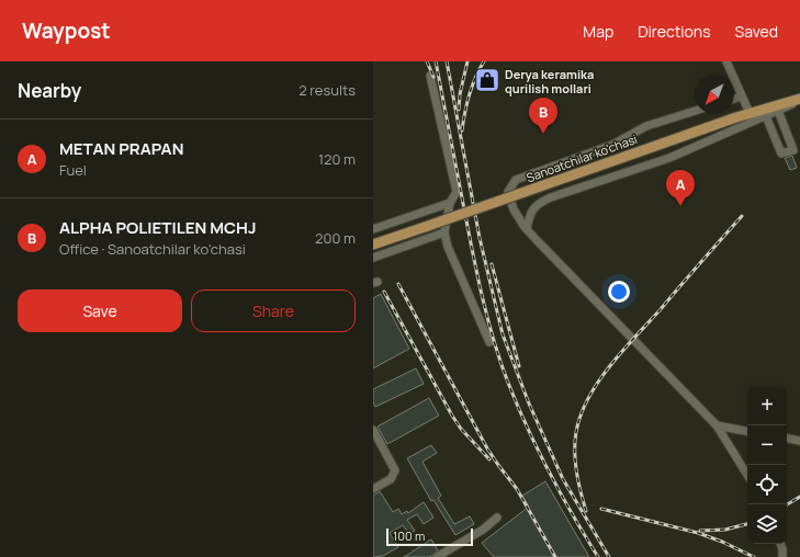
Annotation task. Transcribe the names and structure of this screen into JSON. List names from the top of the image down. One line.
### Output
{"streets":{"main road":["Sanoatchilar ko'chasi"]},"places":{"shop":["Derya keramika qurilish mollari"]},"scale_bar":"100 m","north":"bottom left","page":{"header":"Waypost","nav":["Map","Directions","Saved"],"heading":["Nearby","2 results"],"pins":["B","A"],"list":[{"mark":"A","name":"METAN PRAPAN","note":"Fuel","value":"120 m"},{"mark":"B","name":"ALPHA POLIETILEN MCHJ","note":"Office · Sanoatchilar ko'chasi","value":"200 m"}],"buttons":["Save","Share"],"map_buttons":["+","−"],"scale":"100 m"}}
